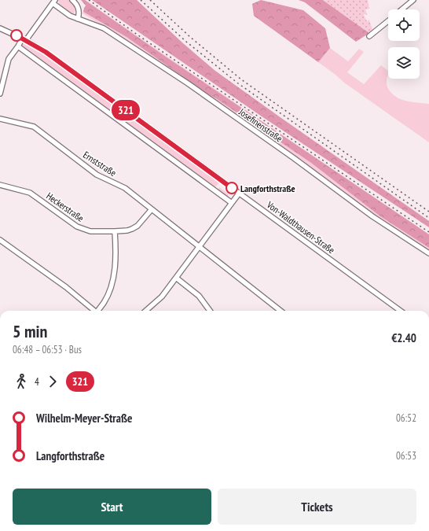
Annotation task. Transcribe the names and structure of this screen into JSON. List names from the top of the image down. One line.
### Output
{"streets":{"street":["Josefinenstraße","Ernststraße","Heckerstraße","Von-Waldthausen-Straße"]},"crossings":[["Josefinenstraße","Von-Waldthausen-Straße"],["Ernststraße","Heckerstraße"]],"places":["Langforthstraße"],"lines":["bus line 321"],"page":{"on_map":"321","heading":["5 min","06:48 – 06:53 · Bus","€2.40"],"legs":["4","321"],"list":[{"name":"Wilhelm-Meyer-Straße","value":"06:52"},{"name":"Langforthstraße","value":"06:53"}],"buttons":["Start","Tickets"]}}
